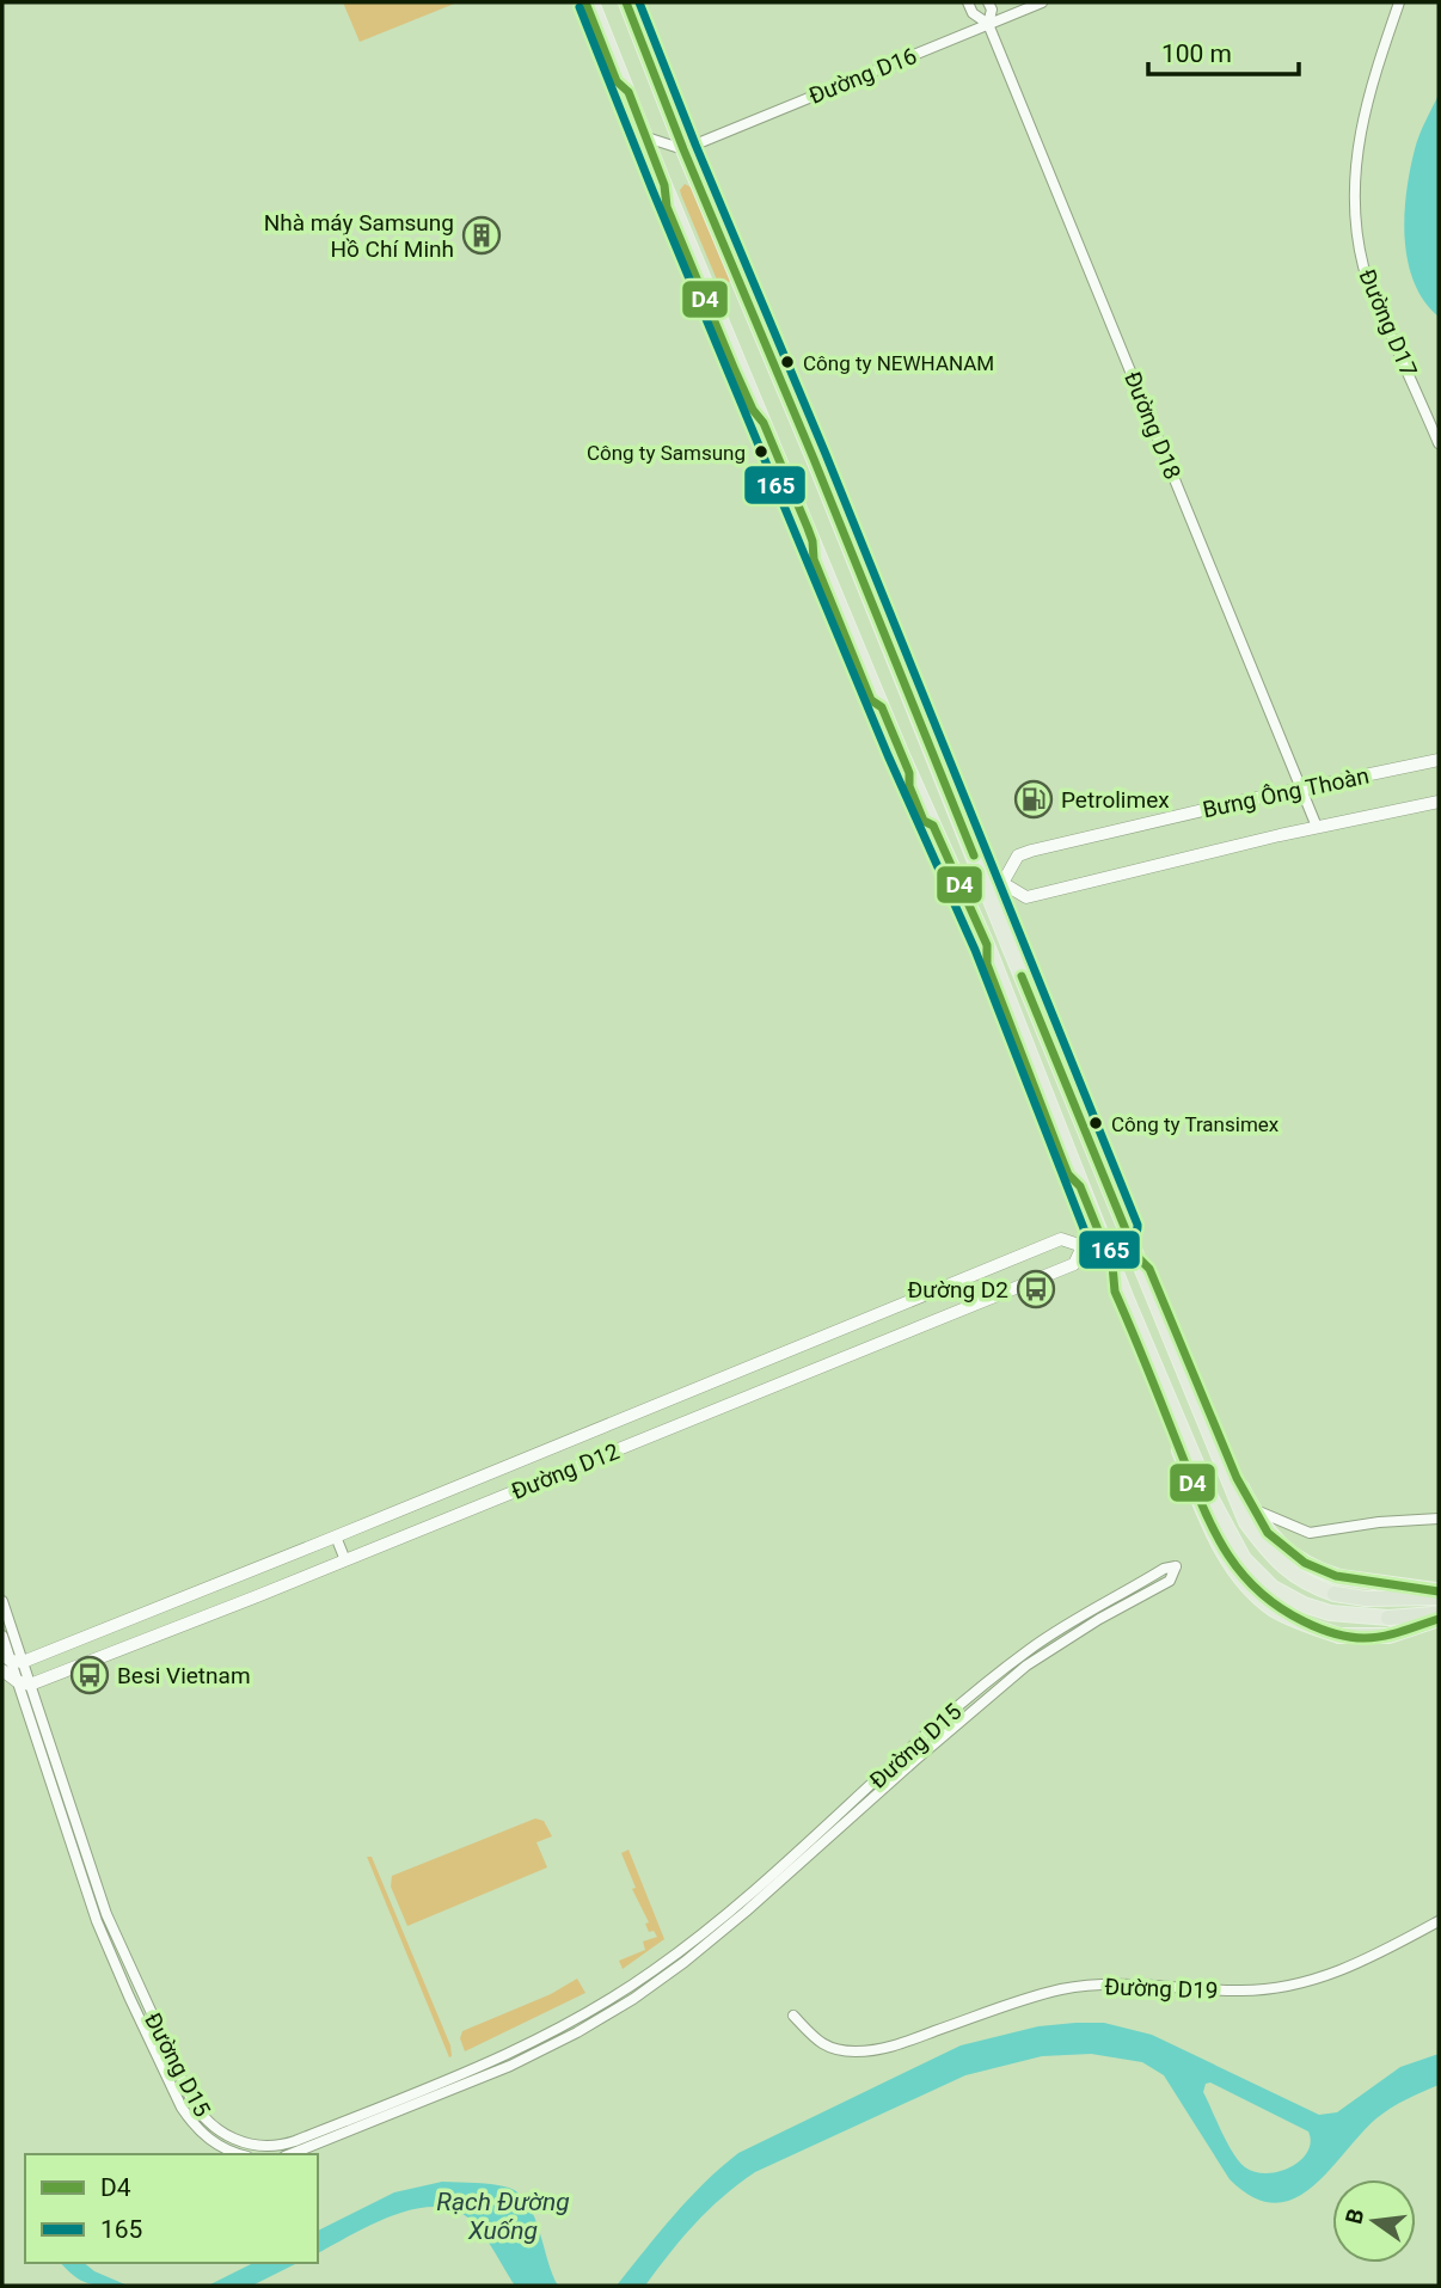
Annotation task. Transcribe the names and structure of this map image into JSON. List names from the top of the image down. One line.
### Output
{"streets":{"street":["Đường D16","Đường D17","Đường D18","Bưng Ông Thoàn","Đường D12","Đường D15","Đường D19"]},"crossings":[["Đường D16","Đường D18"],["Đường D18","Bưng Ông Thoàn"],["Đường D12","Đường D15"]],"water":["Rạch Đường Xuống"],"places":{"building":["Nhà máy Samsung Hồ Chí Minh"],"other":["Công ty NEWHANAM","Công ty Samsung","Công ty Transimex"],"fuel station":["Petrolimex"],"bus stop":["Đường D2","Besi Vietnam"]},"lines":["transit line D4","transit line 165"],"legend":["D4","165"],"scale_bar":"100 m","north":"left"}
